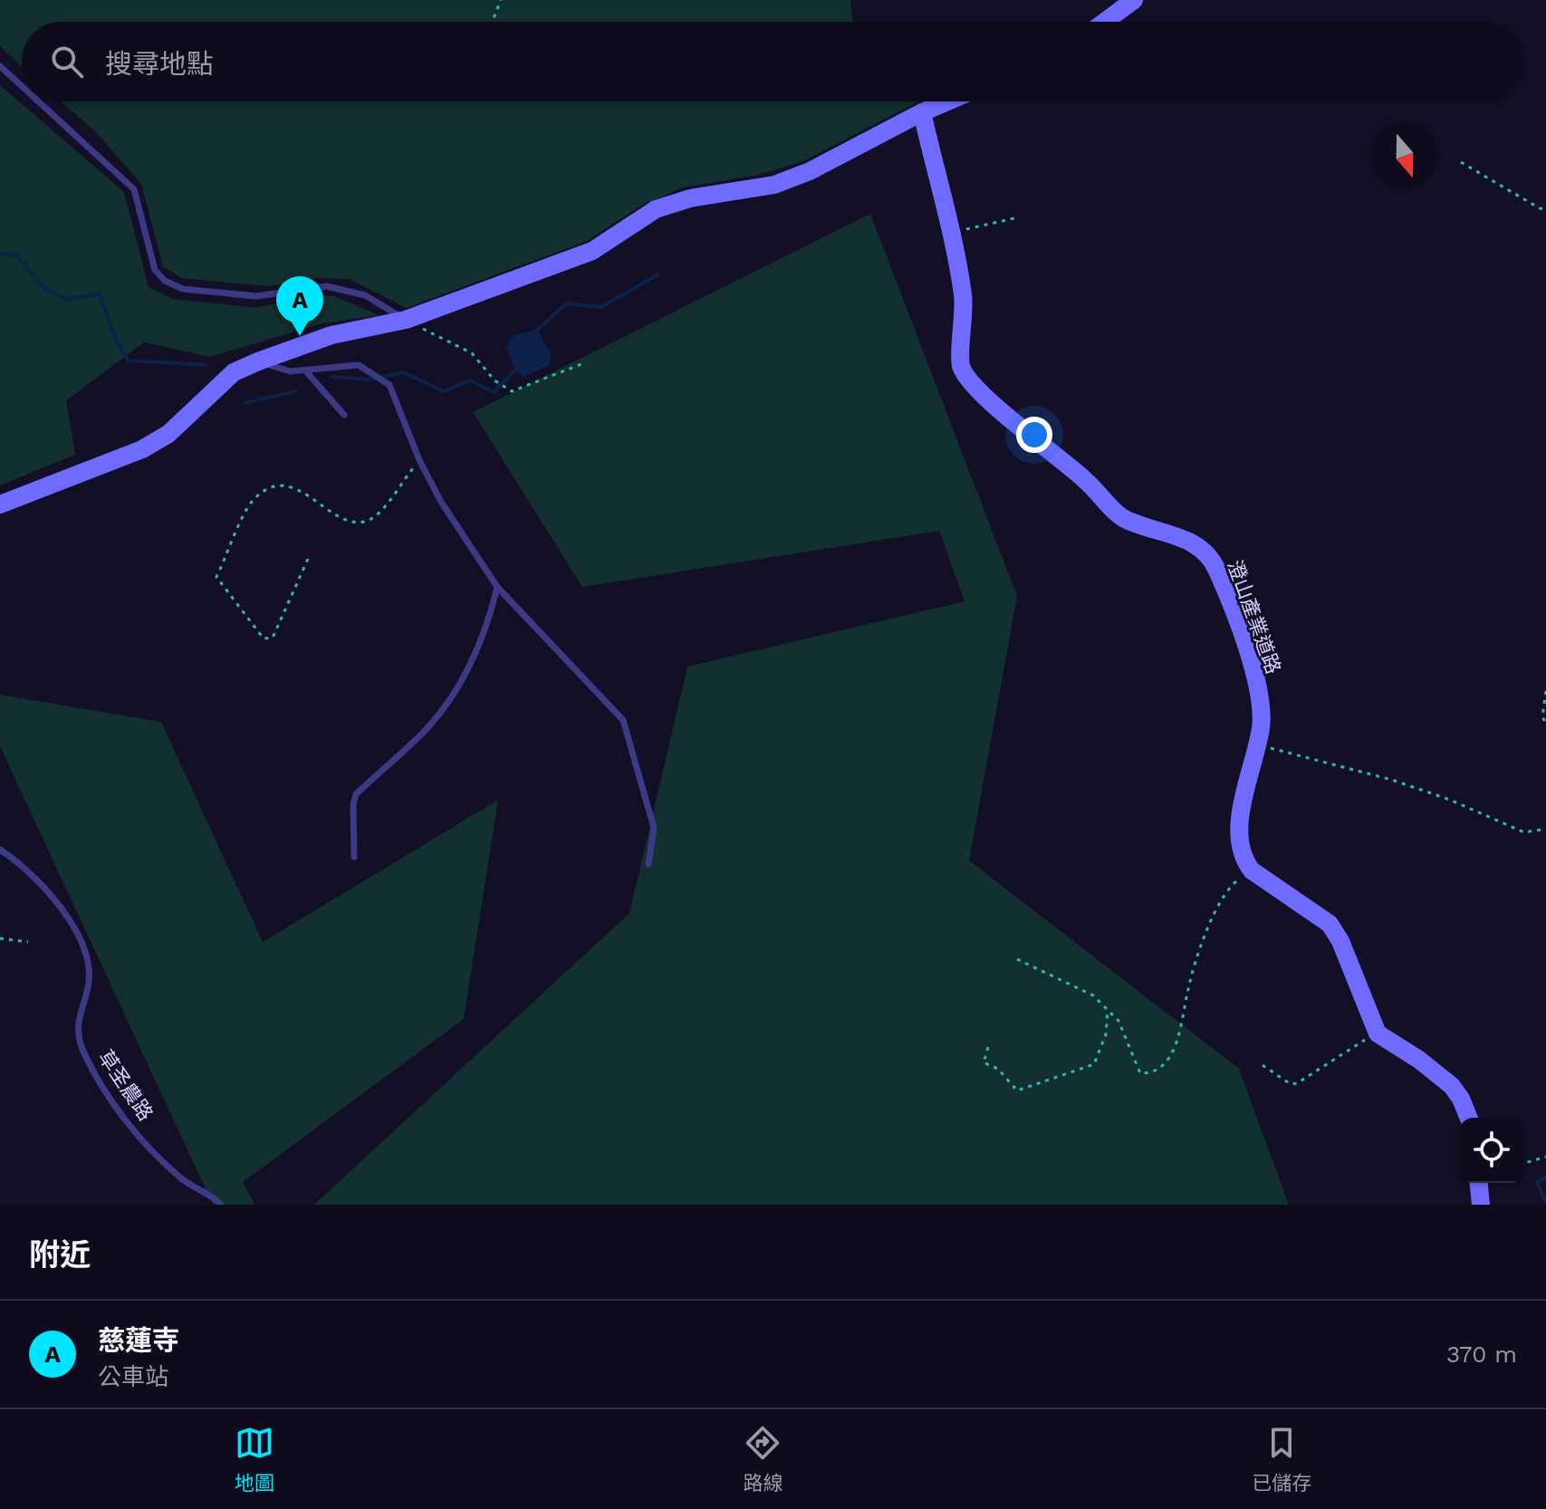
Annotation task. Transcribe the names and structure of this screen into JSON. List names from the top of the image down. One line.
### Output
{"streets":{"street":["澄山產業道路"],"lane":["草圣農路"]},"north":"bottom","page":{"search":"搜尋地點","pins":"A","heading":"附近","list":[{"mark":"A","name":"慈蓮寺","note":"公車站","value":"370 m"}],"nav":["地圖","路線","已儲存"]}}
